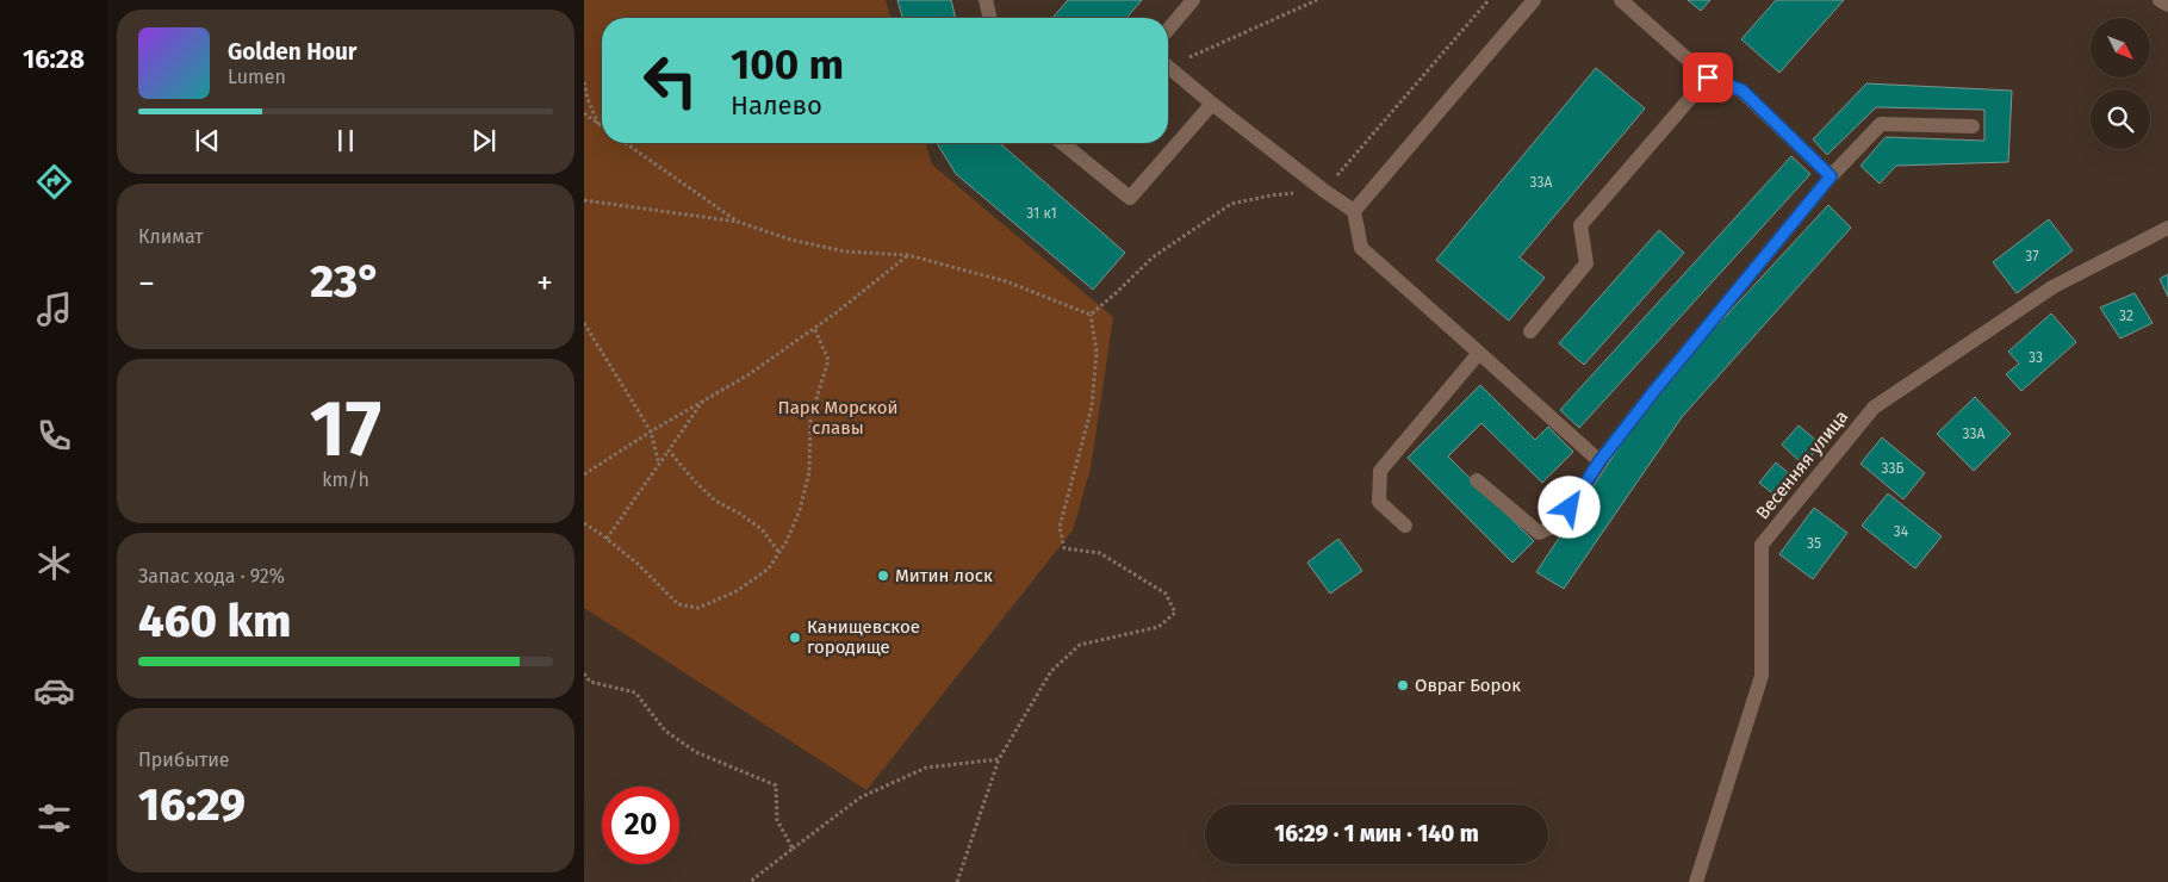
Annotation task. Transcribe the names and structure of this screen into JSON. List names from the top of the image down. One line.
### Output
{"streets":{"street":["Весенняя улица"]},"parks":["Парк Морской славы"],"places":["Митин лоск","Канищевское городище","Овраг Борок"],"house_numbers":["33А","31 к1","37","32","33","33А","33Б","34","35"],"north":"bottom right","page":{"tabs":"16:28","turn":["100 m","Налево"],"song":["Golden Hour","Lumen"],"tile":["Климат",["17","km/h"],["Запас хода · 92%","460 km"],["Прибытие","16:29"]],"heat":["−","23°","+"],"limit":"20","trip":"16:29 · 1 мин · 140 m"}}
